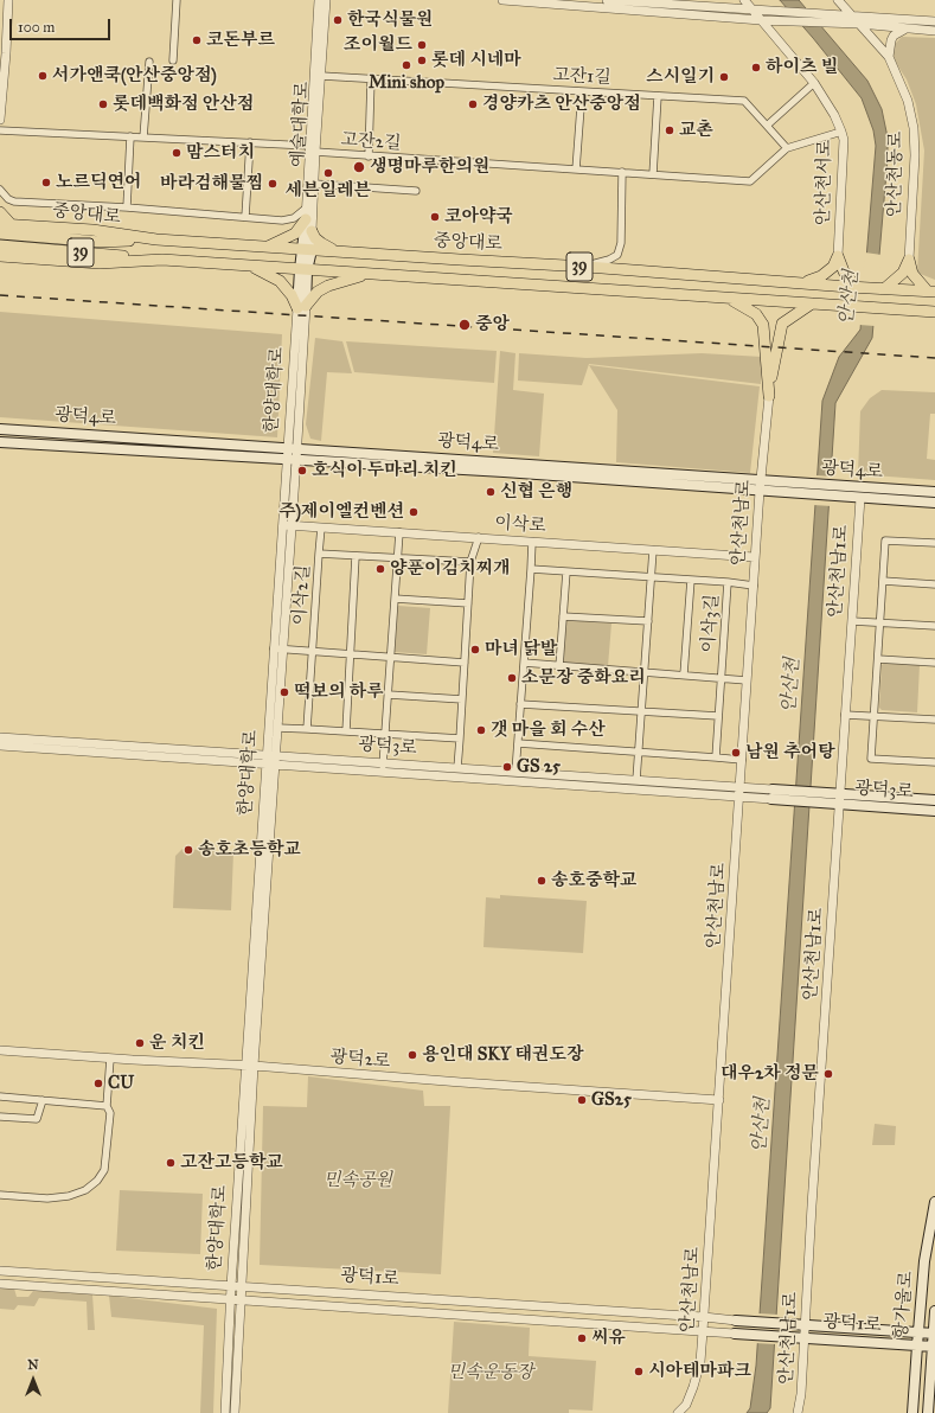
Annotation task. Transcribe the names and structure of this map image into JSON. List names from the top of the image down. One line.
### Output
{"streets":{"main road":["예술대학로","중앙대로","39","한양대학로","광덕4로","광덕3로","광덕1로","항가울로"],"street":["고잔1길","고잔2길","안산천동로","안산천서로","안산천남로","이삭로","안산천남1로","이삭2길","이삭3길","광덕2로"]},"crossings":[["고잔1길","예술대학로"],["고잔1길","고잔2길"],["예술대학로","고잔2길"],["예술대학로","중앙대로"],["예술대학로","한양대학로"],["고잔2길","안산천서로"],["중앙대로","39"],["중앙대로","한양대학로"],["한양대학로","광덕4로"],["한양대학로","이삭로"],["한양대학로","광덕3로"],["한양대학로","광덕2로"],["한양대학로","광덕1로"],["광덕4로","안산천남로"],["광덕4로","안산천남1로"],["안산천남로","이삭로"],["안산천남로","광덕3로"],["안산천남로","광덕2로"],["안산천남로","광덕1로"],["안산천남1로","광덕3로"],["안산천남1로","광덕1로"],["광덕1로","항가울로"]],"water":["안산천"],"parks":["민속공원","민속운동장"],"places":["한국식물원","코돈부르","조이월드","롯데 시네마","Mini shop","하이츠 빌","서가앤쿡(안산중앙점)","스시일기","롯데백화점 안산점","경양카츠 안산중앙점","교촌","맘스터치","생명마루한의원","세븐일레븐","노르딕연어","바라검해물찜","코아약국","중앙","호식이 두마리 치킨","신협 은행","주)제이엘컨벤션","양푼이김치찌개","마녀 닭발","소문장 중화요리","떡보의 하루","갯 마을 회 수산","남원 추어탕","GS 25","송호초등학교","송호중학교","운 치킨","용인대 SKY 태권도장","대우2차 정문","CU","GS25","고잔고등학교","씨유","시아테마파크"],"scale_bar":"100 m","north":"top"}
